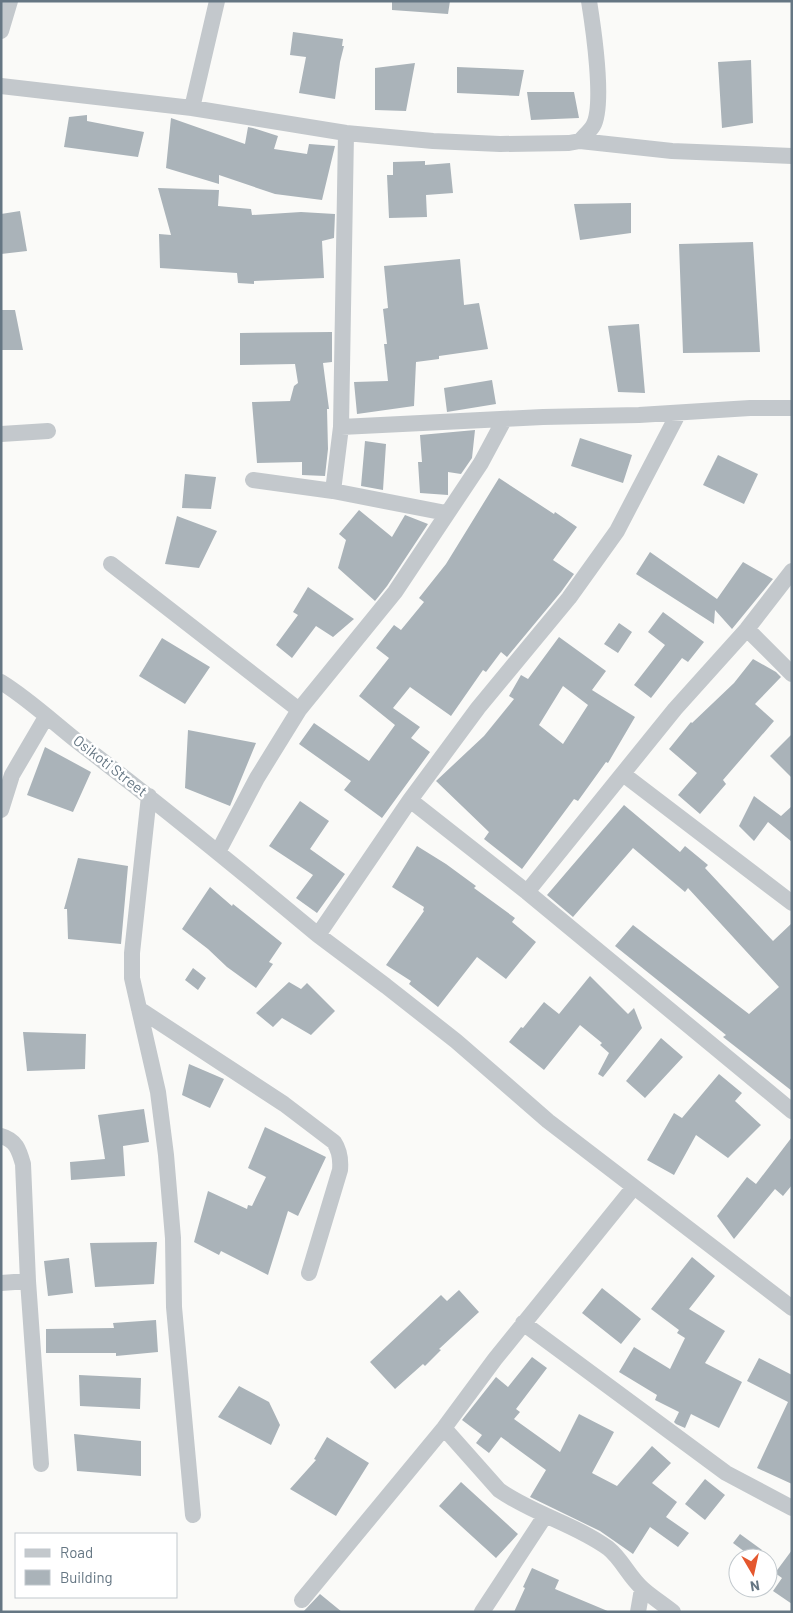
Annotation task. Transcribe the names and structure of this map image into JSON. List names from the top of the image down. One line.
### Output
{"streets":{"street":["Osikoti Street"]},"legend":["Road","Building"],"north":"bottom"}
